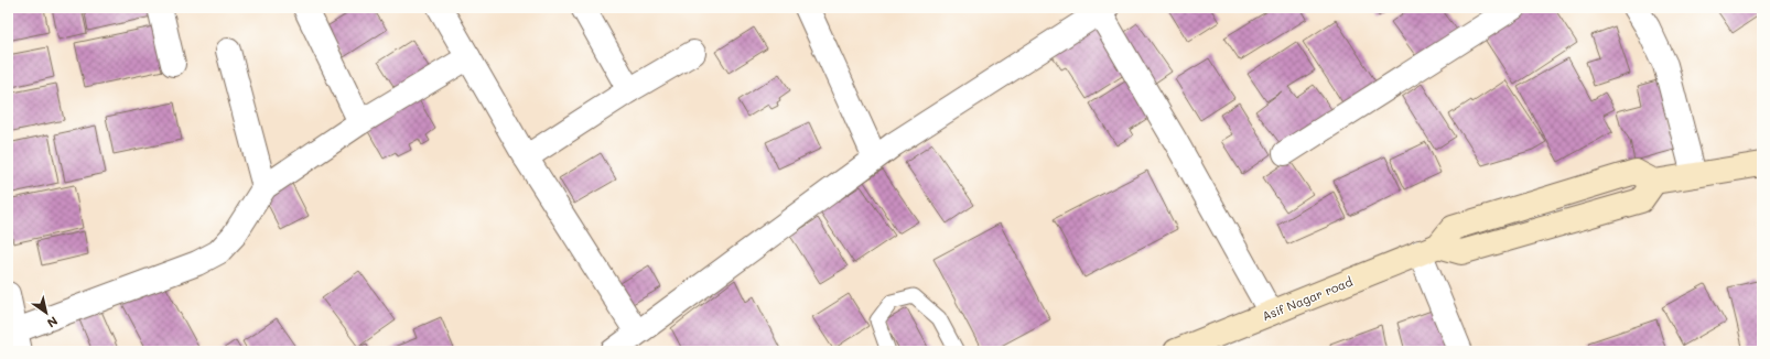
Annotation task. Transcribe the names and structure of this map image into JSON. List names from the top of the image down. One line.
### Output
{"streets":{"main road":["Asif Nagar road"]},"north":"bottom right"}
